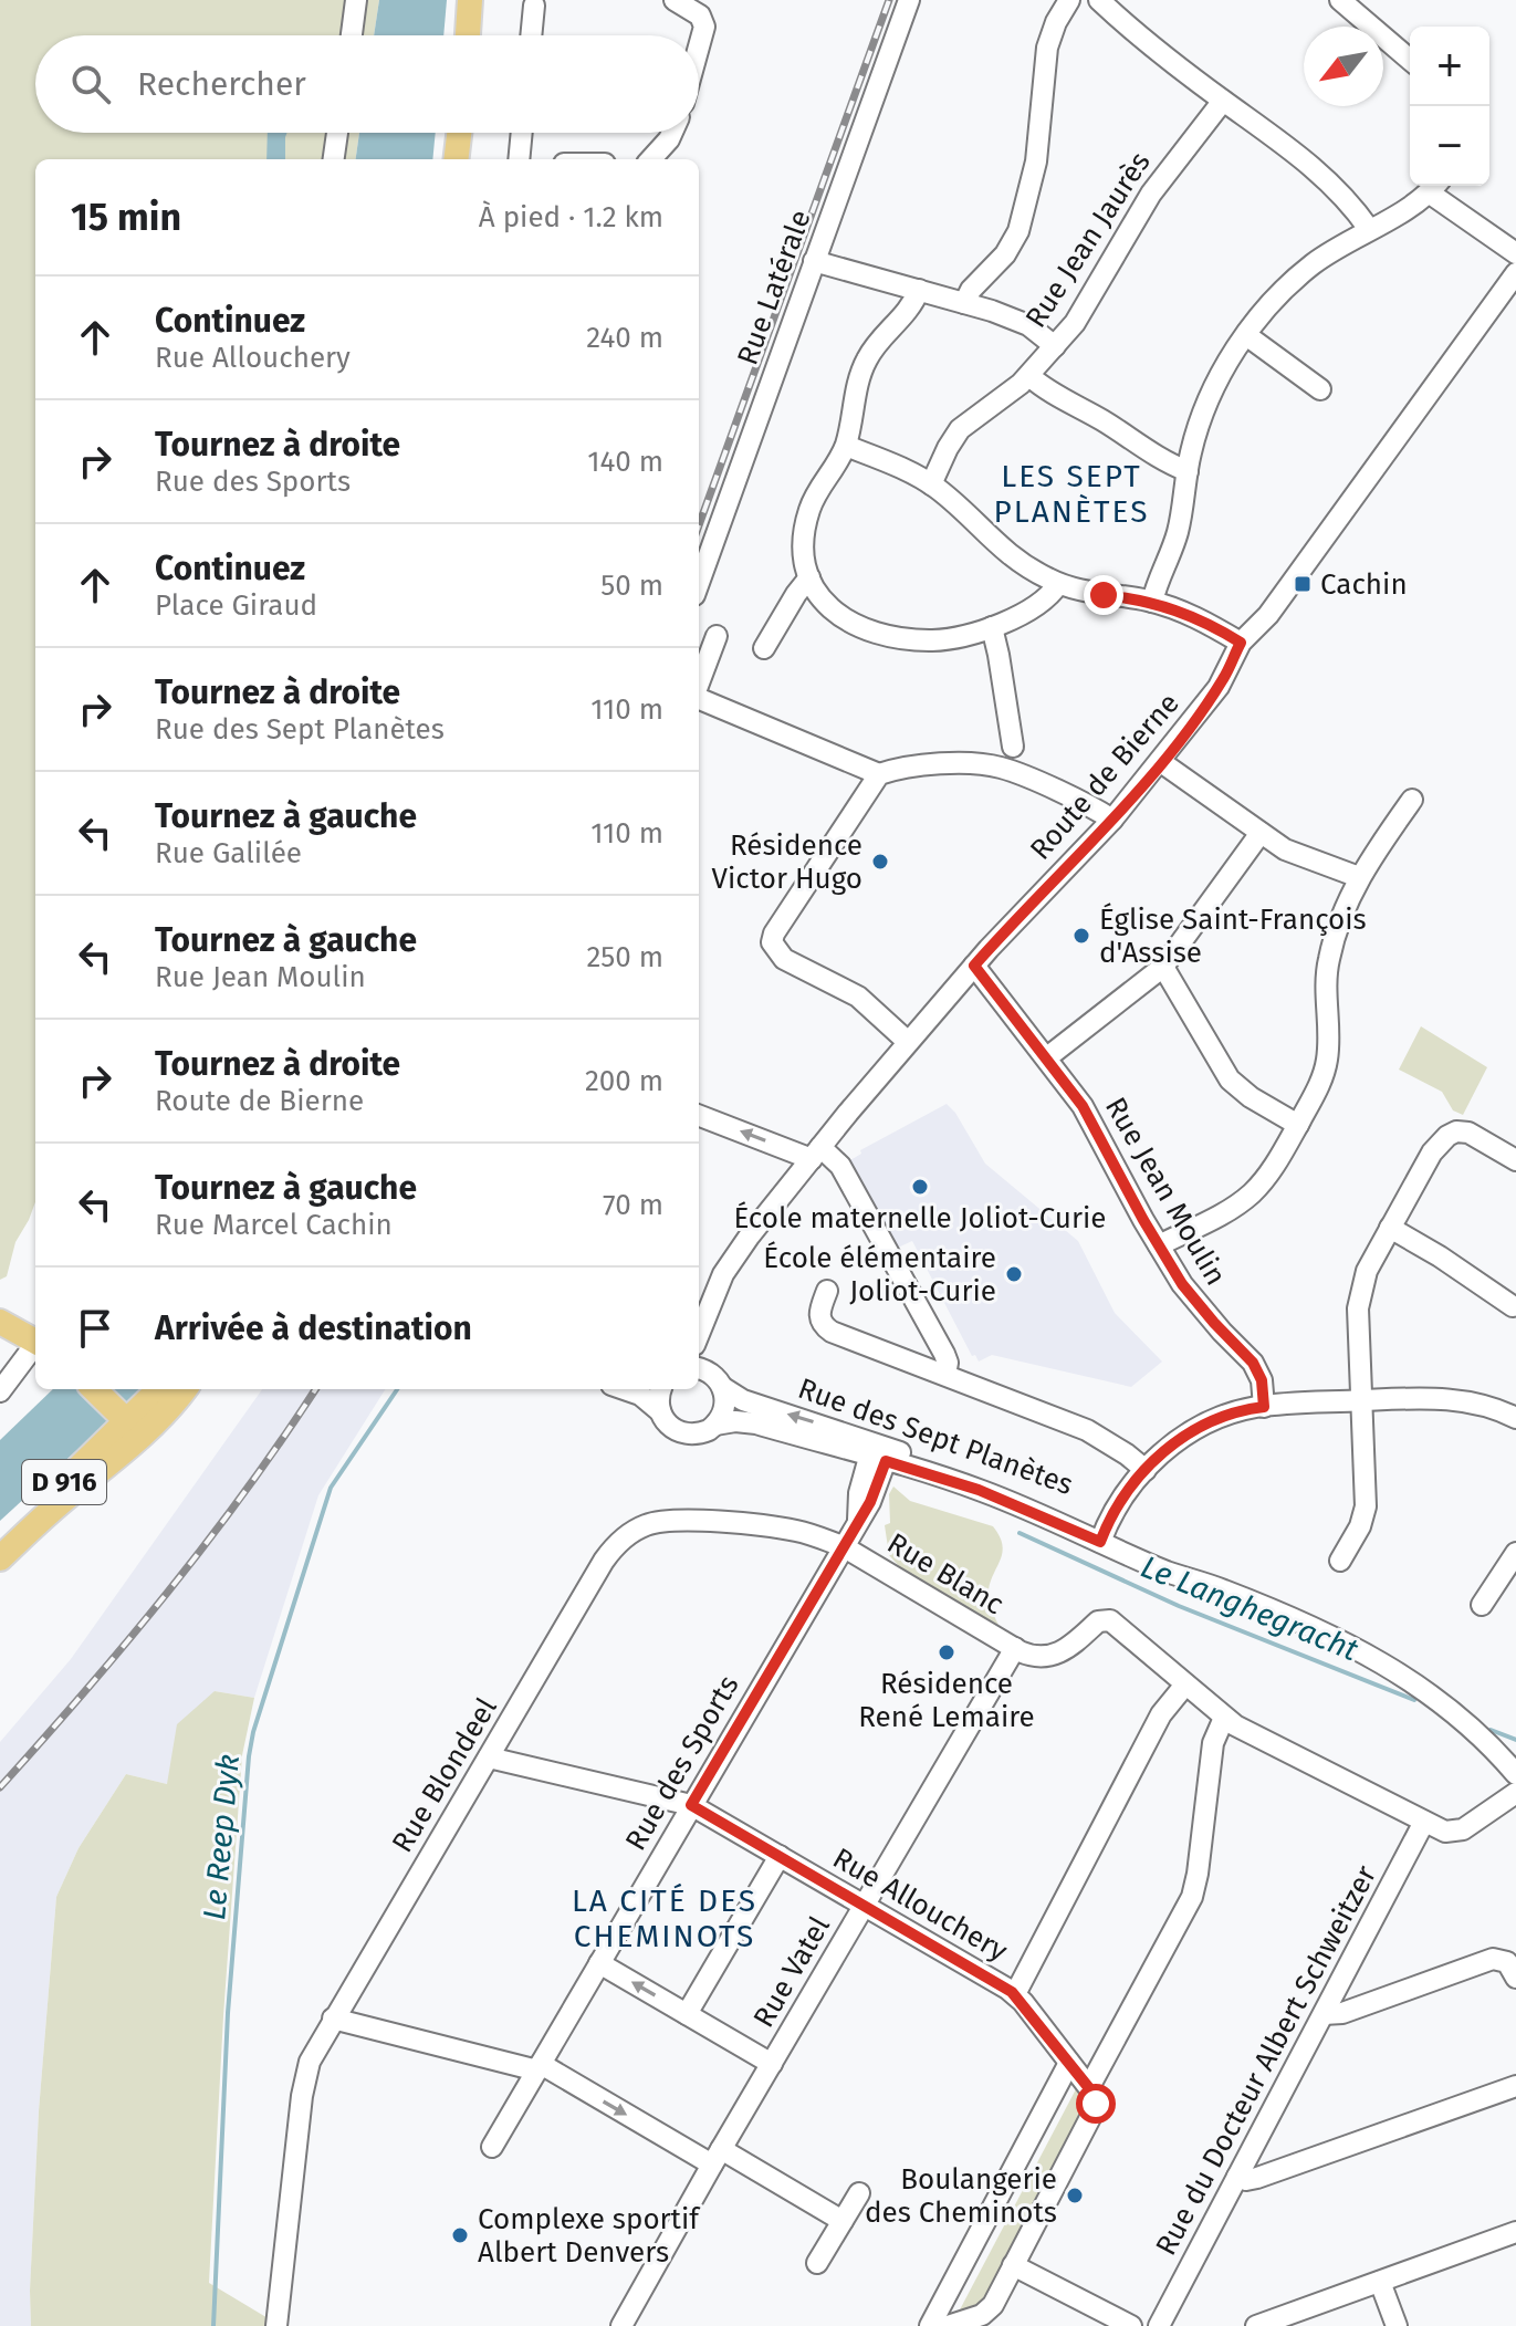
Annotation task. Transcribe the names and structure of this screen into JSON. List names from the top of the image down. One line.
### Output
{"streets":{"main road":["D 916"],"street":["Rue Jean Jaurès","Rue Latérale","Route de Bierne","Rue Jean Moulin","Rue des Sept Planètes","Rue Blanc","Rue des Sports","Rue Blondeel","Rue Allouchery","Rue Vatel","Rue du Docteur Albert Schweitzer"]},"crossings":[["Route de Bierne","Rue Jean Moulin"],["Route de Bierne","Rue des Sept Planètes"],["Rue des Sept Planètes","Rue des Sports"],["Rue Blanc","Rue des Sports"],["Rue Blanc","Rue Blondeel"],["Rue Blanc","Rue Vatel"],["Rue des Sports","Rue Allouchery"],["Rue Blondeel","Rue Allouchery"],["Rue Allouchery","Rue Vatel"]],"districts":["LES SEPT PLANÈTES","LA CITÉ DES CHEMINOTS"],"water":["Le Langhegracht","Le Reep Dyk"],"places":{"transit":["Cachin"],"other":["Résidence Victor Hugo","Église Saint-François d'Assise","École maternelle Joliot-Curie","École élémentaire Joliot-Curie","Résidence René Lemaire","Boulangerie des Cheminots","Complexe sportif Albert Denvers"]},"north":"bottom left","page":{"map_buttons":["+","−"],"search":"Rechercher","heading":["15 min","À pied · 1.2 km"],"list":[["Continuez","Rue Allouchery","240 m"],["Tournez à droite","Rue des Sports","140 m"],["Continuez","Place Giraud","50 m"],["Tournez à droite","Rue des Sept Planètes","110 m"],["Tournez à gauche","Rue Galilée","110 m"],["Tournez à gauche","Rue Jean Moulin","250 m"],["Tournez à droite","Route de Bierne","200 m"],["Tournez à gauche","Rue Marcel Cachin","70 m"],"Arrivée à destination"]}}
